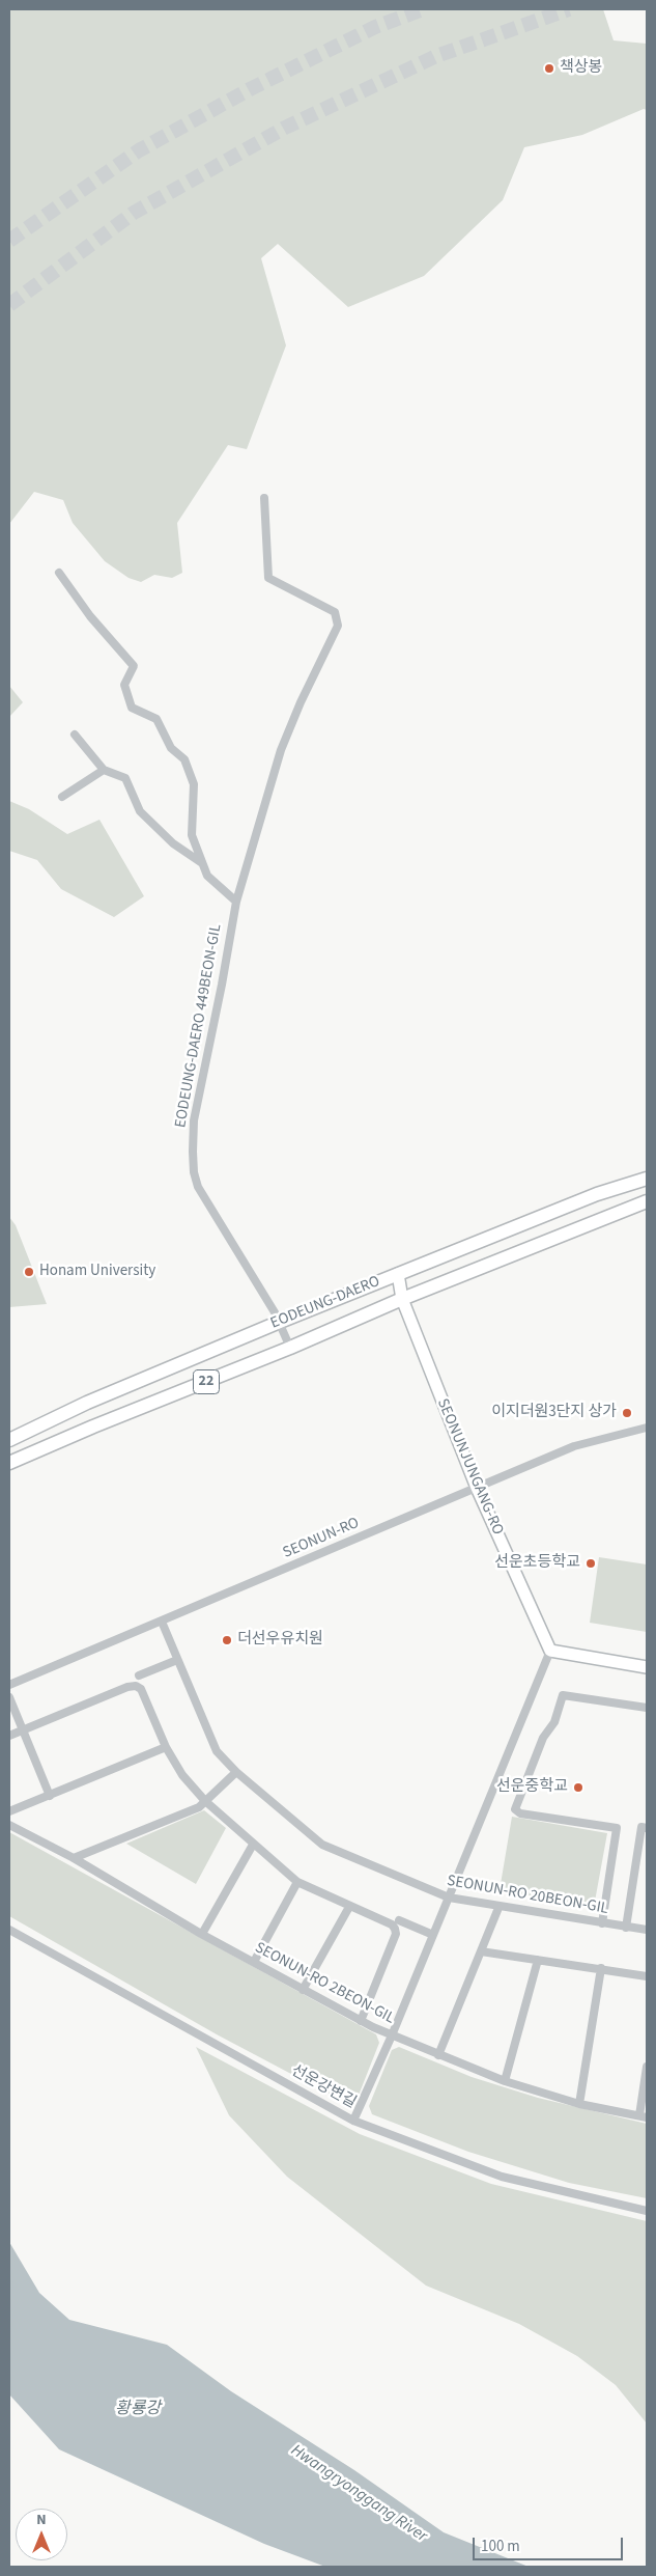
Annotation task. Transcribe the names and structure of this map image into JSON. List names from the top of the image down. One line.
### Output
{"streets":{"main road":["EODEUNG-DAERO","22"],"street":["EODEUNG-DAERO 449BEON-GIL","SEONUNJUNGANG-RO","SEONUN-RO","SEONUN-RO 20BEON-GIL","SEONUN-RO 2BEON-GIL","선운강변길"]},"crossings":[["EODEUNG-DAERO 449BEON-GIL","EODEUNG-DAERO"],["EODEUNG-DAERO","SEONUNJUNGANG-RO"],["SEONUNJUNGANG-RO","SEONUN-RO"],["SEONUN-RO","SEONUN-RO 20BEON-GIL"]],"water":["황룡강","Hwangryonggang River"],"places":["책상봉","Honam University","이지더원3단지 상가","선운초등학교","더선우유치원","선운중학교"],"scale_bar":"100 m","north":"top"}
